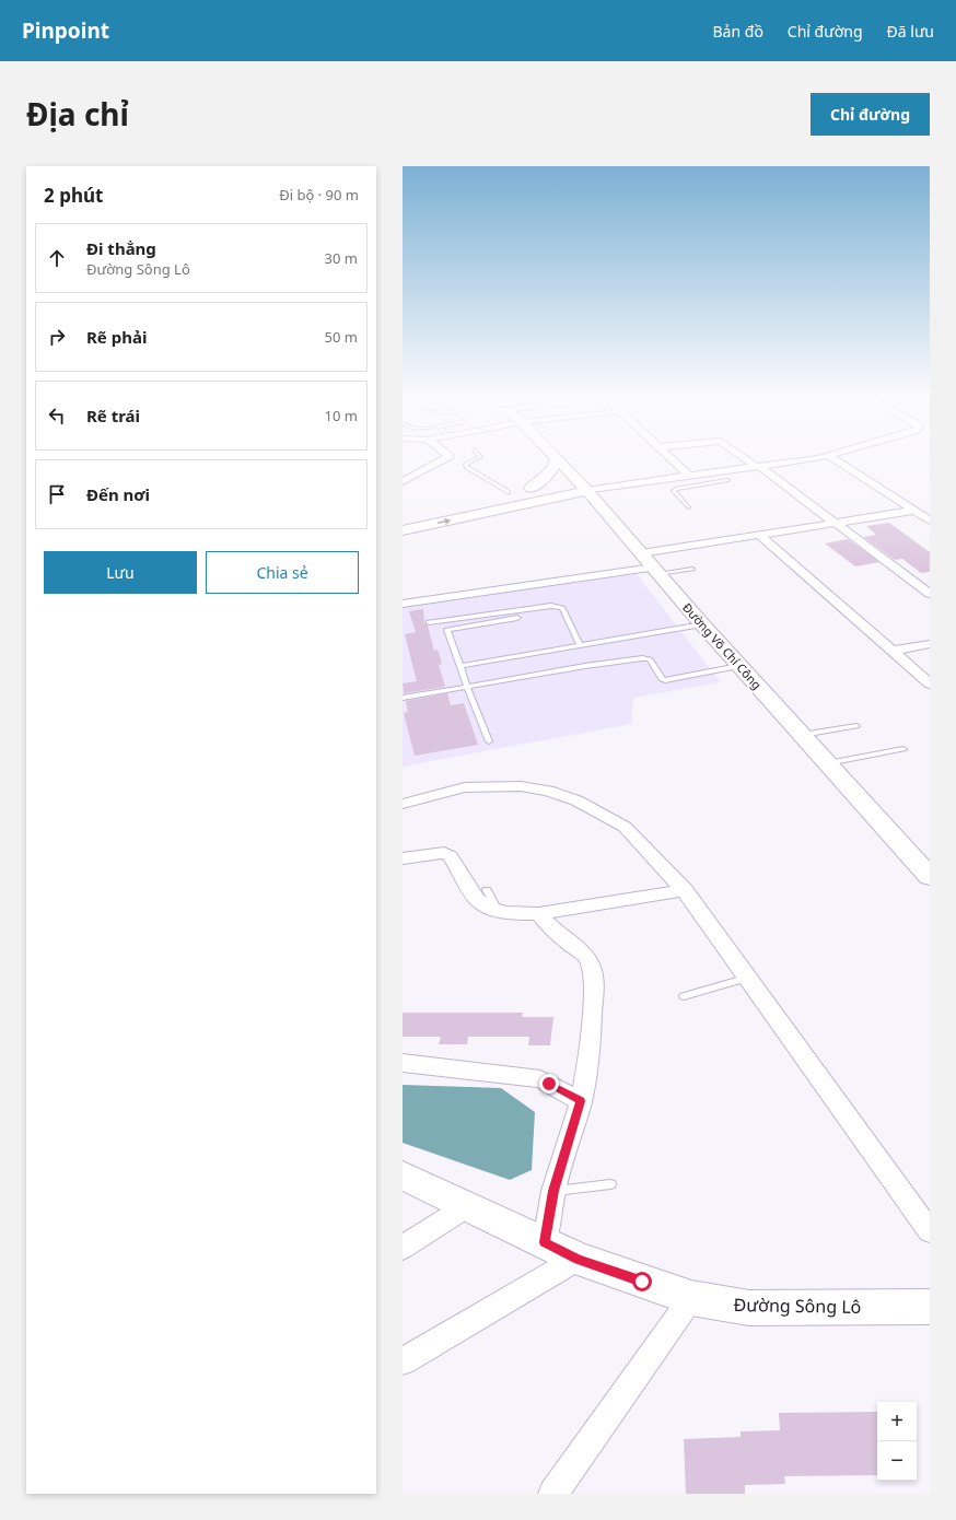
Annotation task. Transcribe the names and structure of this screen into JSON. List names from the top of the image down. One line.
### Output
{"streets":{"main road":["Đường Võ Chí Công","Đường Sông Lô"]},"page":{"header":"Pinpoint","nav":["Bản đồ","Chỉ đường","Đã lưu"],"title":"Địa chỉ","buttons":["Chỉ đường",["Lưu","Chia sẻ"]],"heading":["2 phút","Đi bộ · 90 m"],"list":[["Đi thẳng","Đường Sông Lô","30 m"],["Rẽ phải","50 m"],["Rẽ trái","10 m"],"Đến nơi"],"map_buttons":["+","−"]}}
